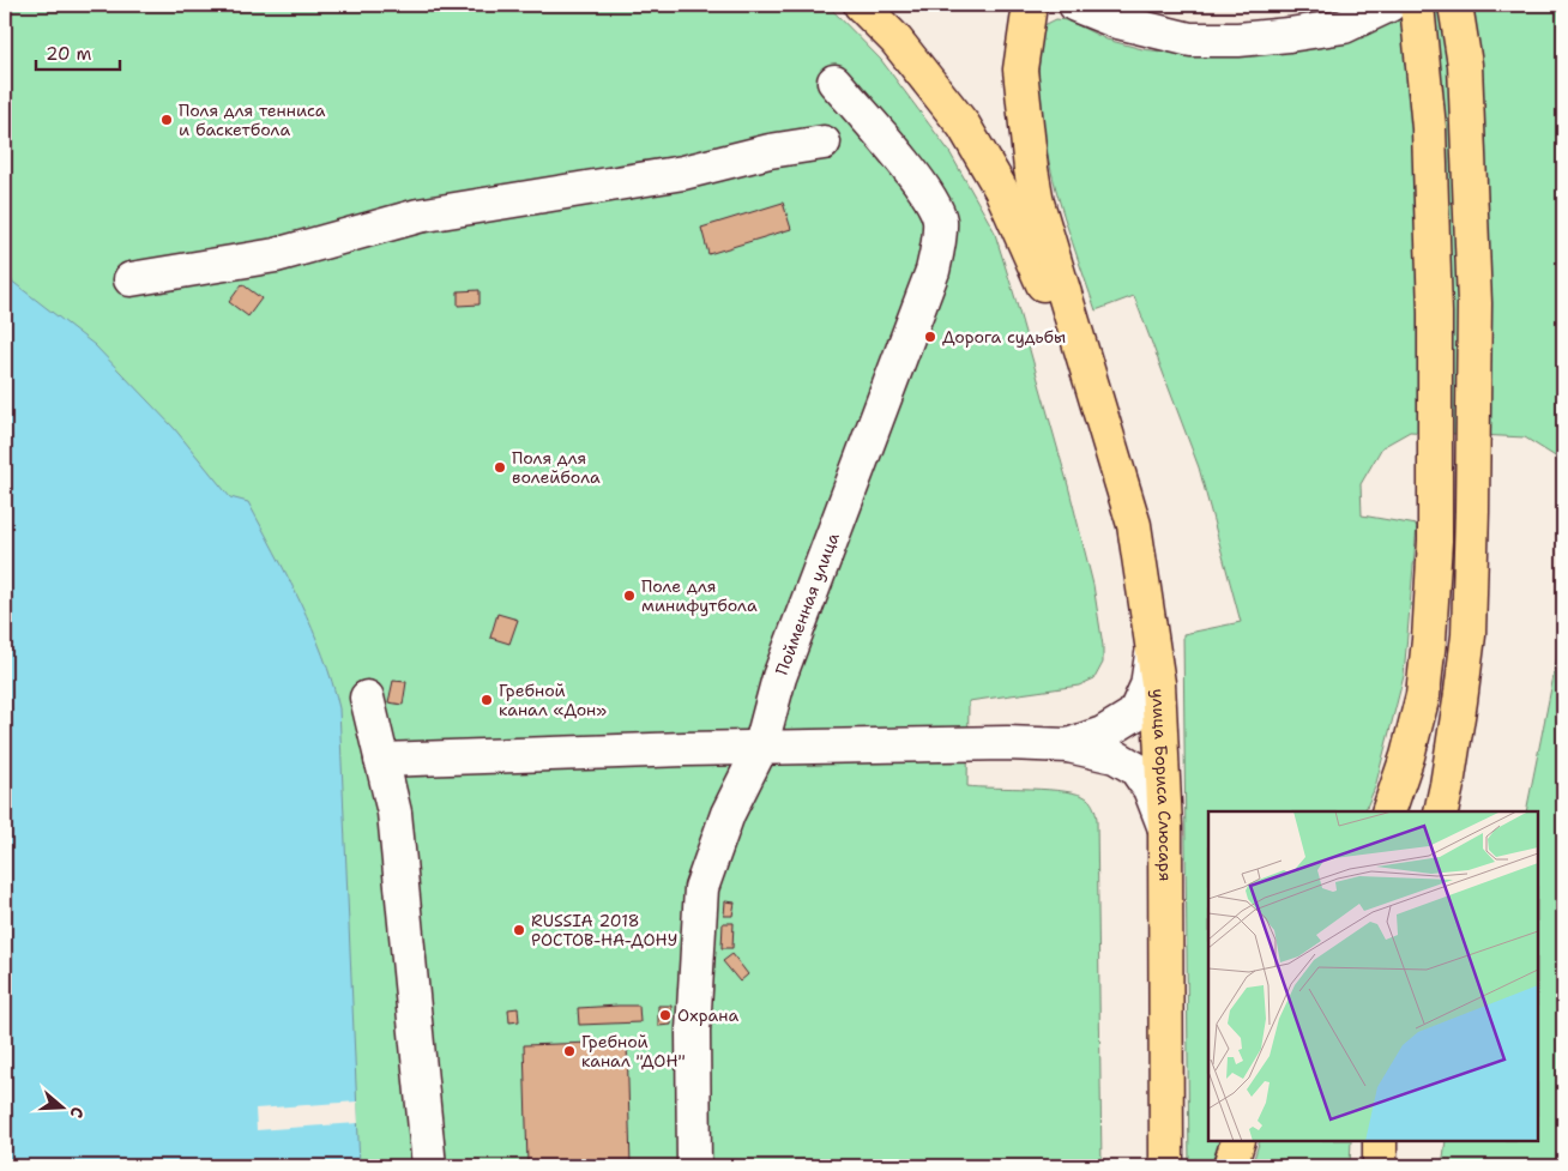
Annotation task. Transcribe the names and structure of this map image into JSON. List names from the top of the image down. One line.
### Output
{"streets":{"main road":["улица Бориса Слюсаря"],"street":["Пойменная улица"]},"places":["Поля для тенниса и баскетбола","Дорога судьбы","Поля для волейбола","Поле для минифутбола","Гребной канал «Дон»","RUSSIA 2018 РОСТОВ-НА-ДОНУ","Охрана","Гребной канал \"ДОН\""],"scale_bar":"20 m","north":"right"}
